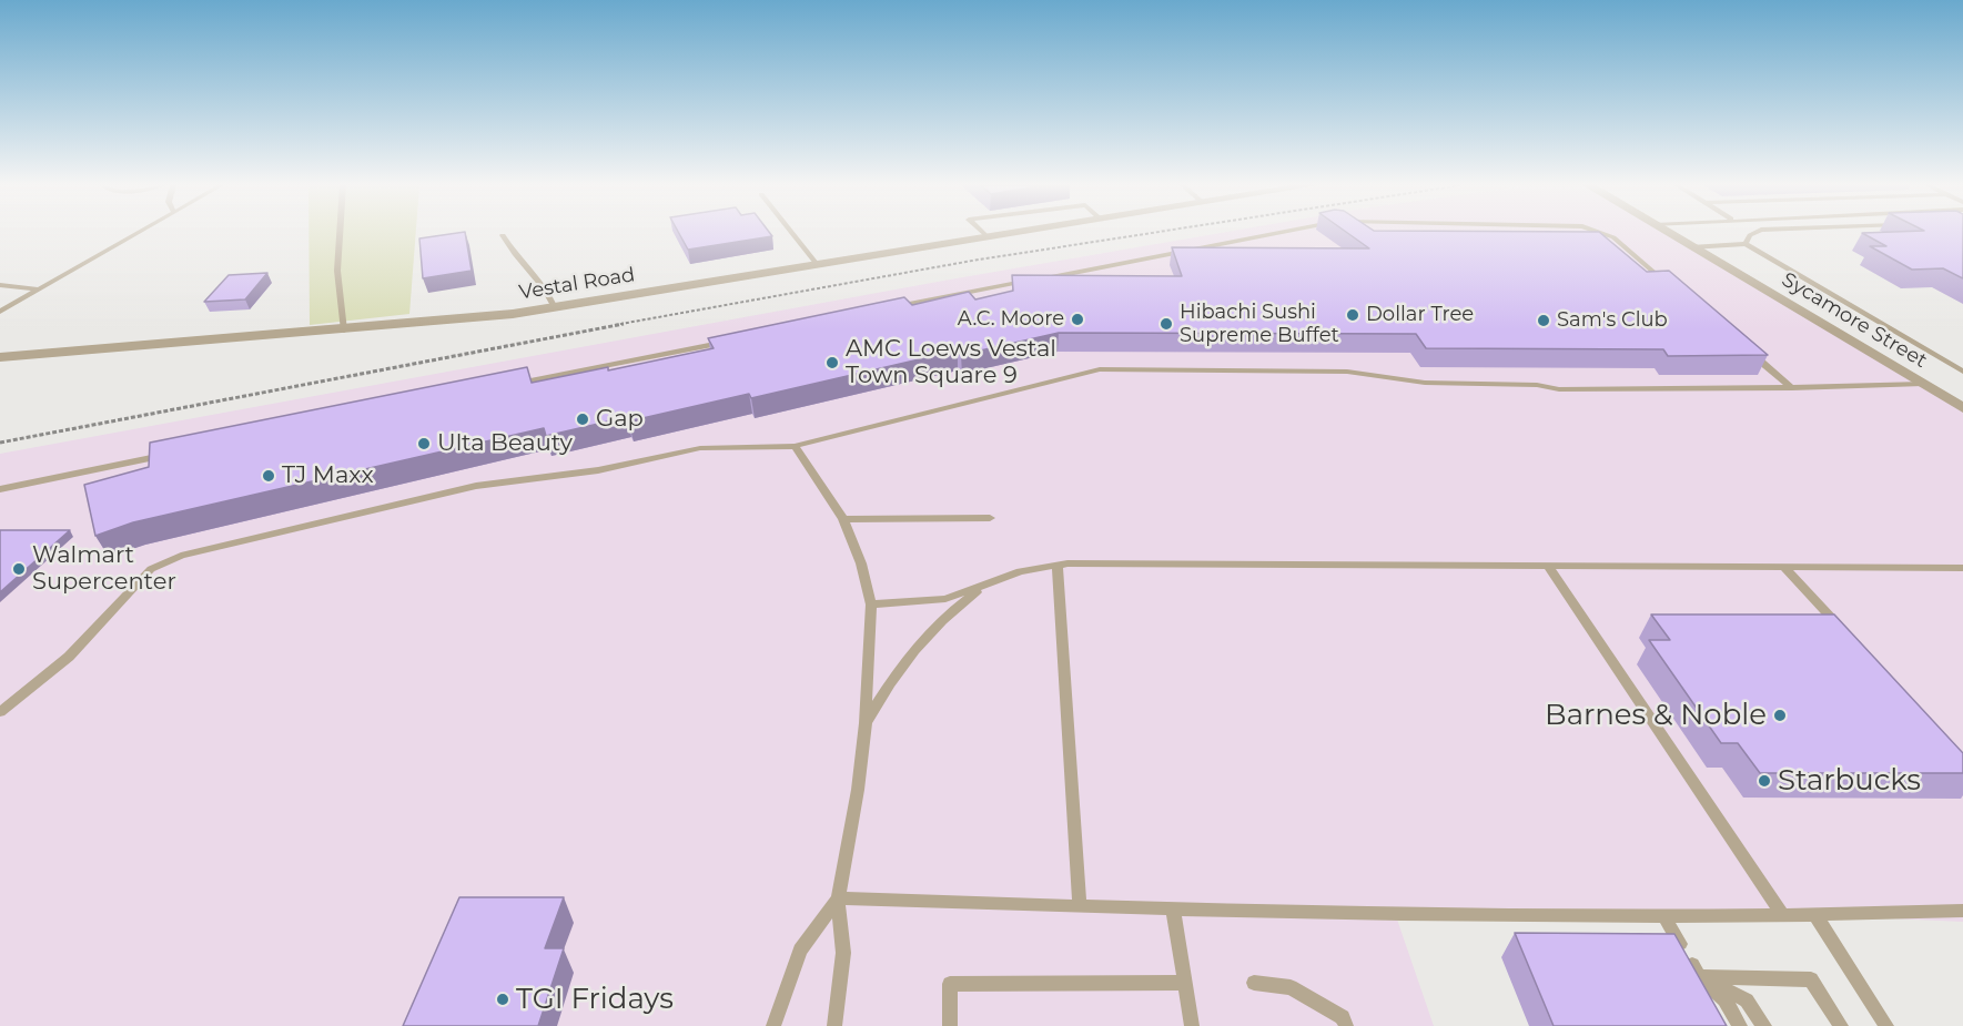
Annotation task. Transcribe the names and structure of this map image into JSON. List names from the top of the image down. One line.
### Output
{"streets":{"street":["Vestal Road","Sycamore Street"]},"places":["Dollar Tree","A.C. Moore","Sam's Club","Hibachi Sushi Supreme Buffet","AMC Loews Vestal Town Square 9","Gap","Ulta Beauty","TJ Maxx","Walmart Supercenter","Barnes & Noble","Starbucks","TGI Fridays"]}
